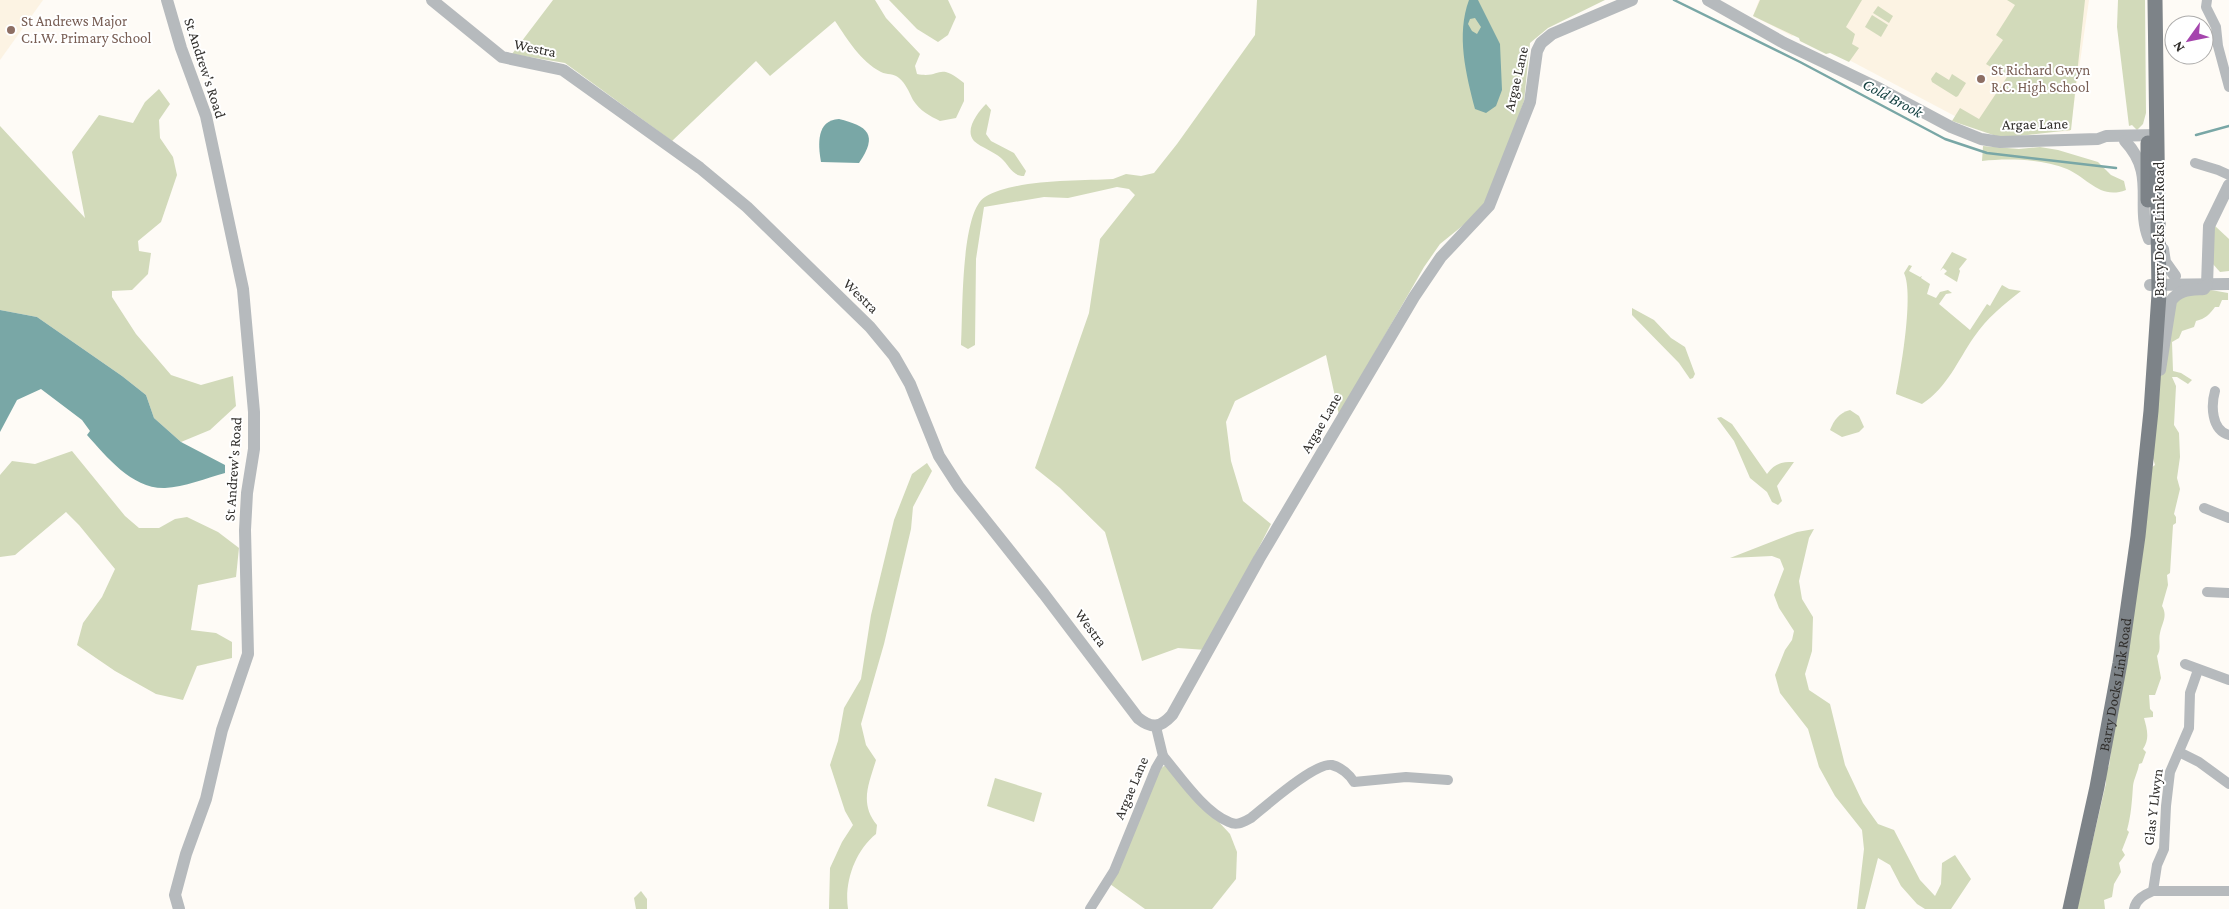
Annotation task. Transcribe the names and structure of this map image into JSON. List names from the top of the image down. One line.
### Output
{"streets":{"main road":["Barry Docks Link Road"],"street":["Westra","St Andrew's Road","Argae Lane","Glas Y Llwyn"]},"crossings":[["Westra","Argae Lane"],["Argae Lane","Barry Docks Link Road"]],"water":["Cold Brook"],"places":["St Andrews Major C.I.W. Primary School","St Richard Gwyn R.C. High School"],"north":"bottom left"}
